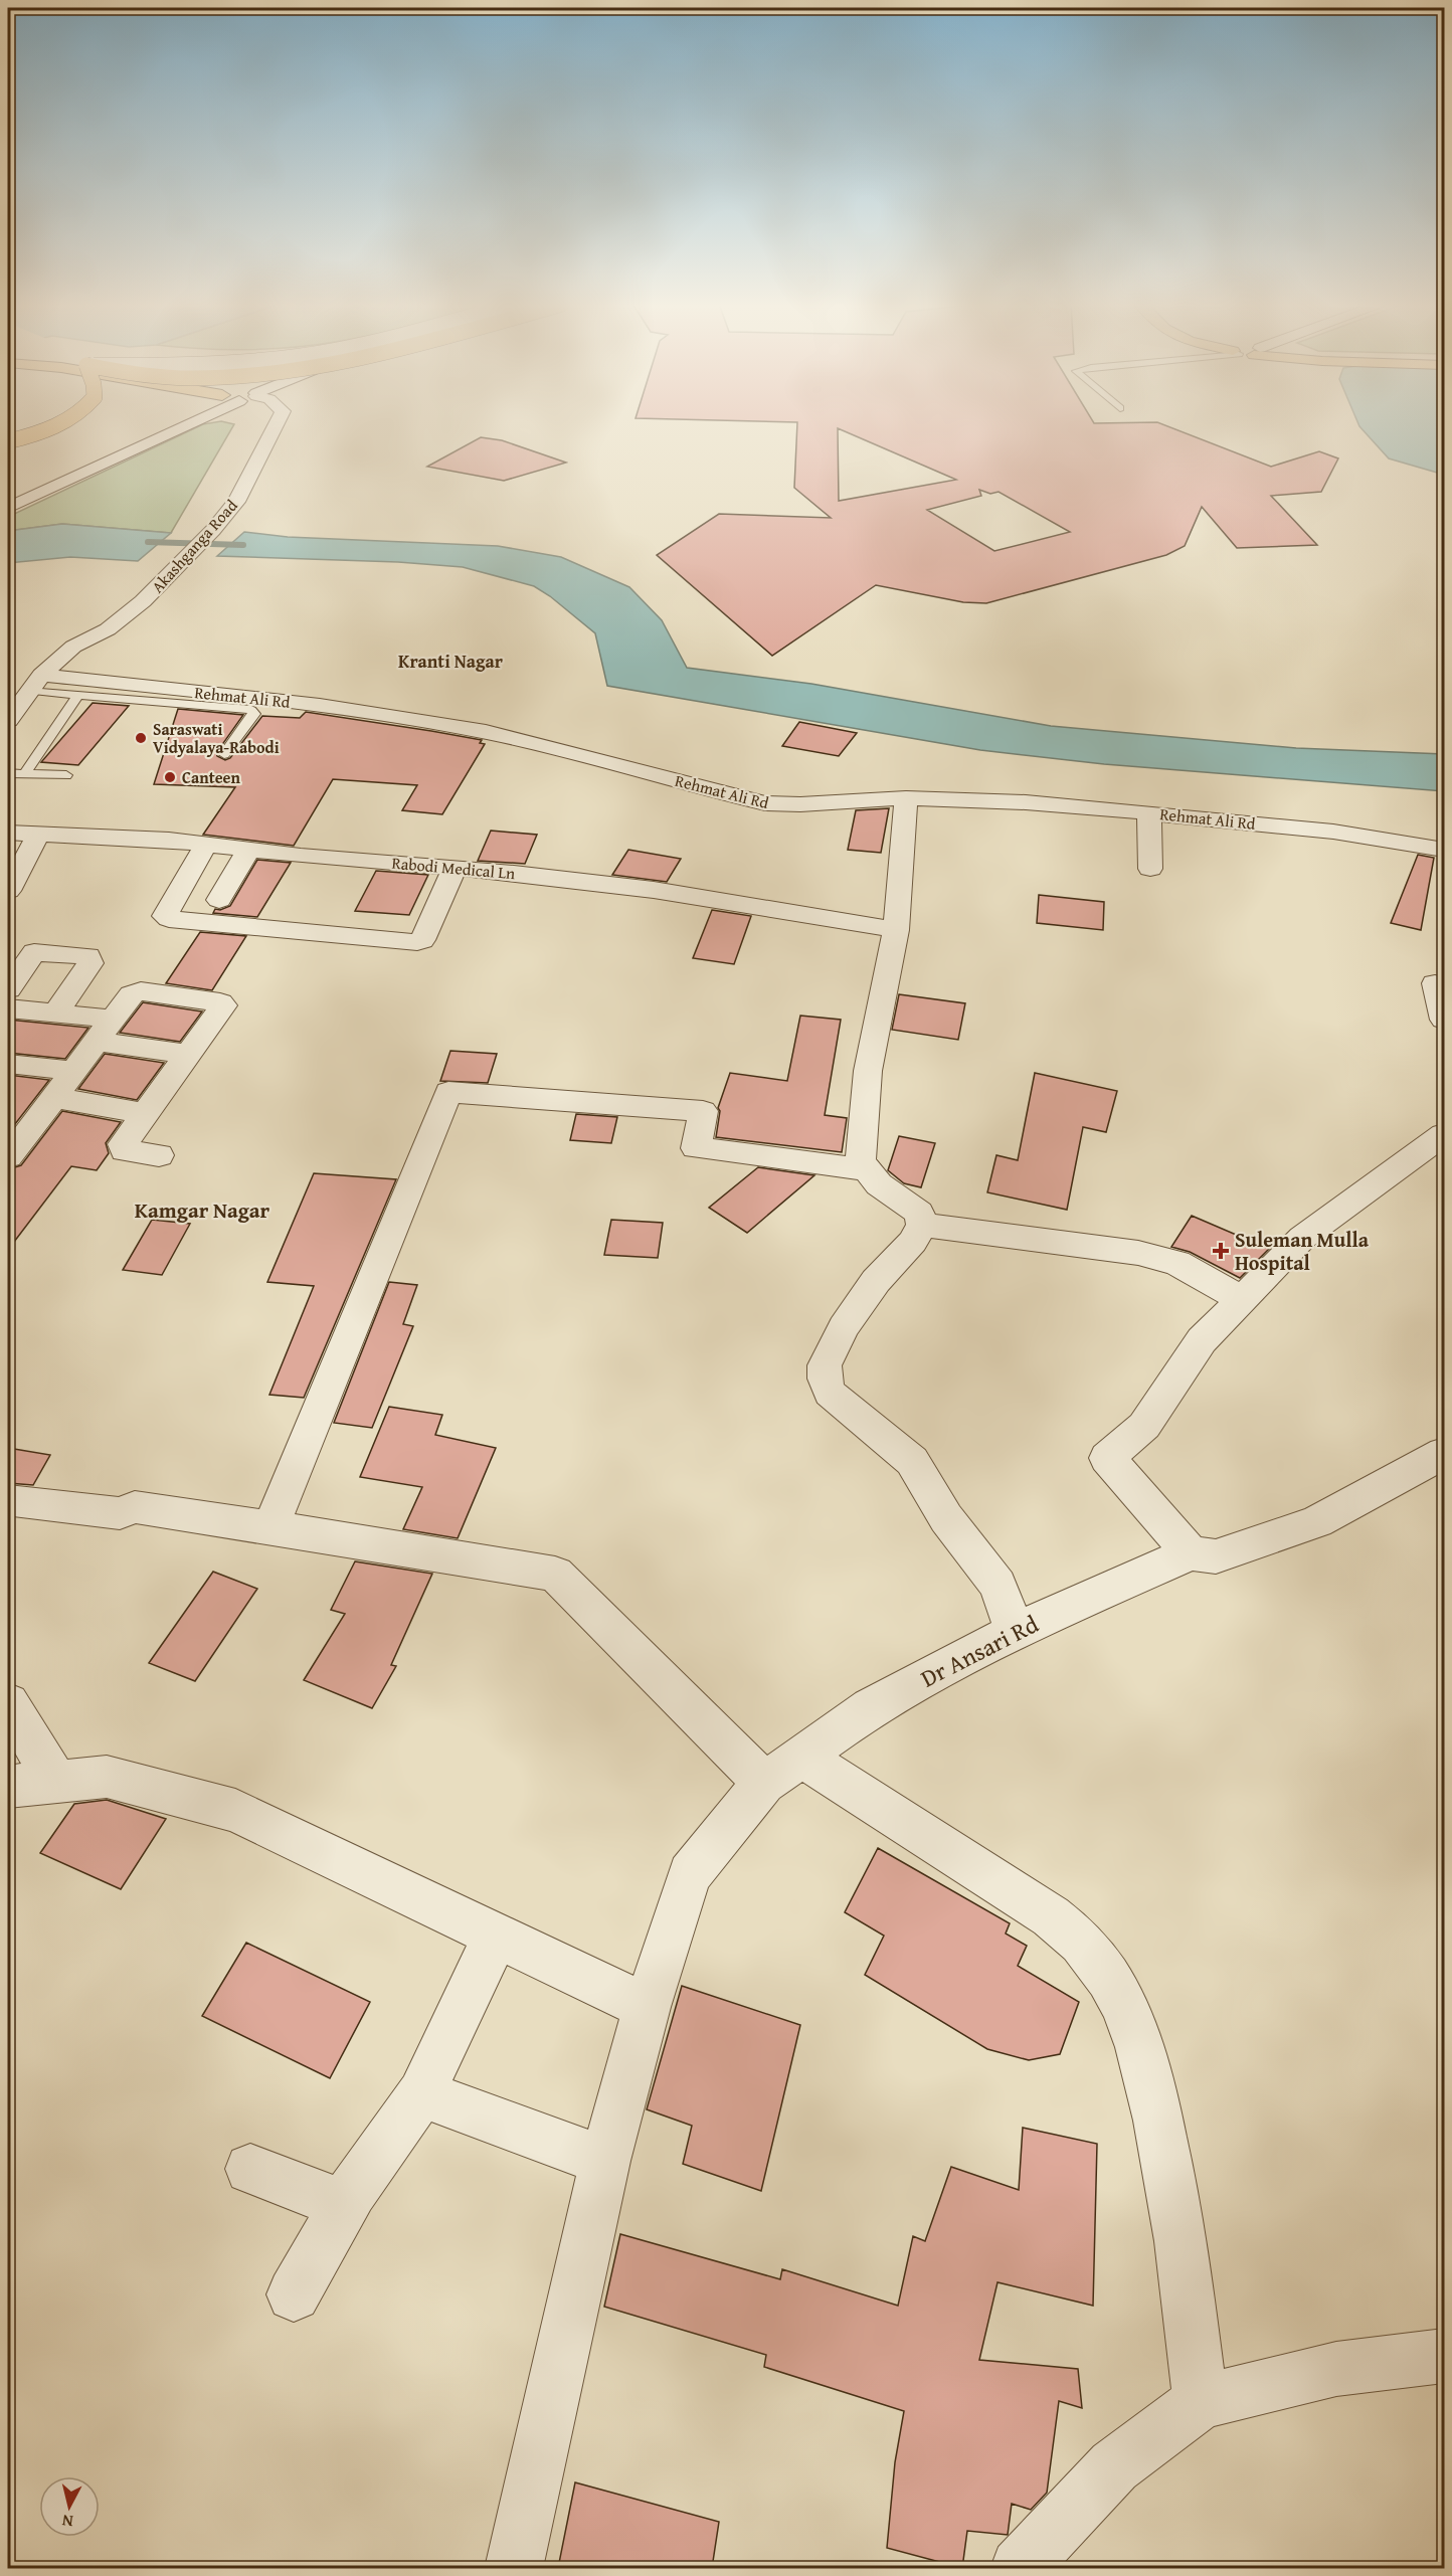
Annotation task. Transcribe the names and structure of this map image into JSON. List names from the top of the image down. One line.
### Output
{"streets":{"street":["Akashganga Road","Rehmat Ali Rd","Rabodi Medical Ln","Dr Ansari Rd"]},"crossings":[["Akashganga Road","Rehmat Ali Rd"]],"districts":["Kranti Nagar","Kamgar Nagar"],"places":{"other":["Saraswati Vidyalaya-Rabodi","Canteen"],"health":["Suleman Mulla Hospital"]},"north":"bottom"}
